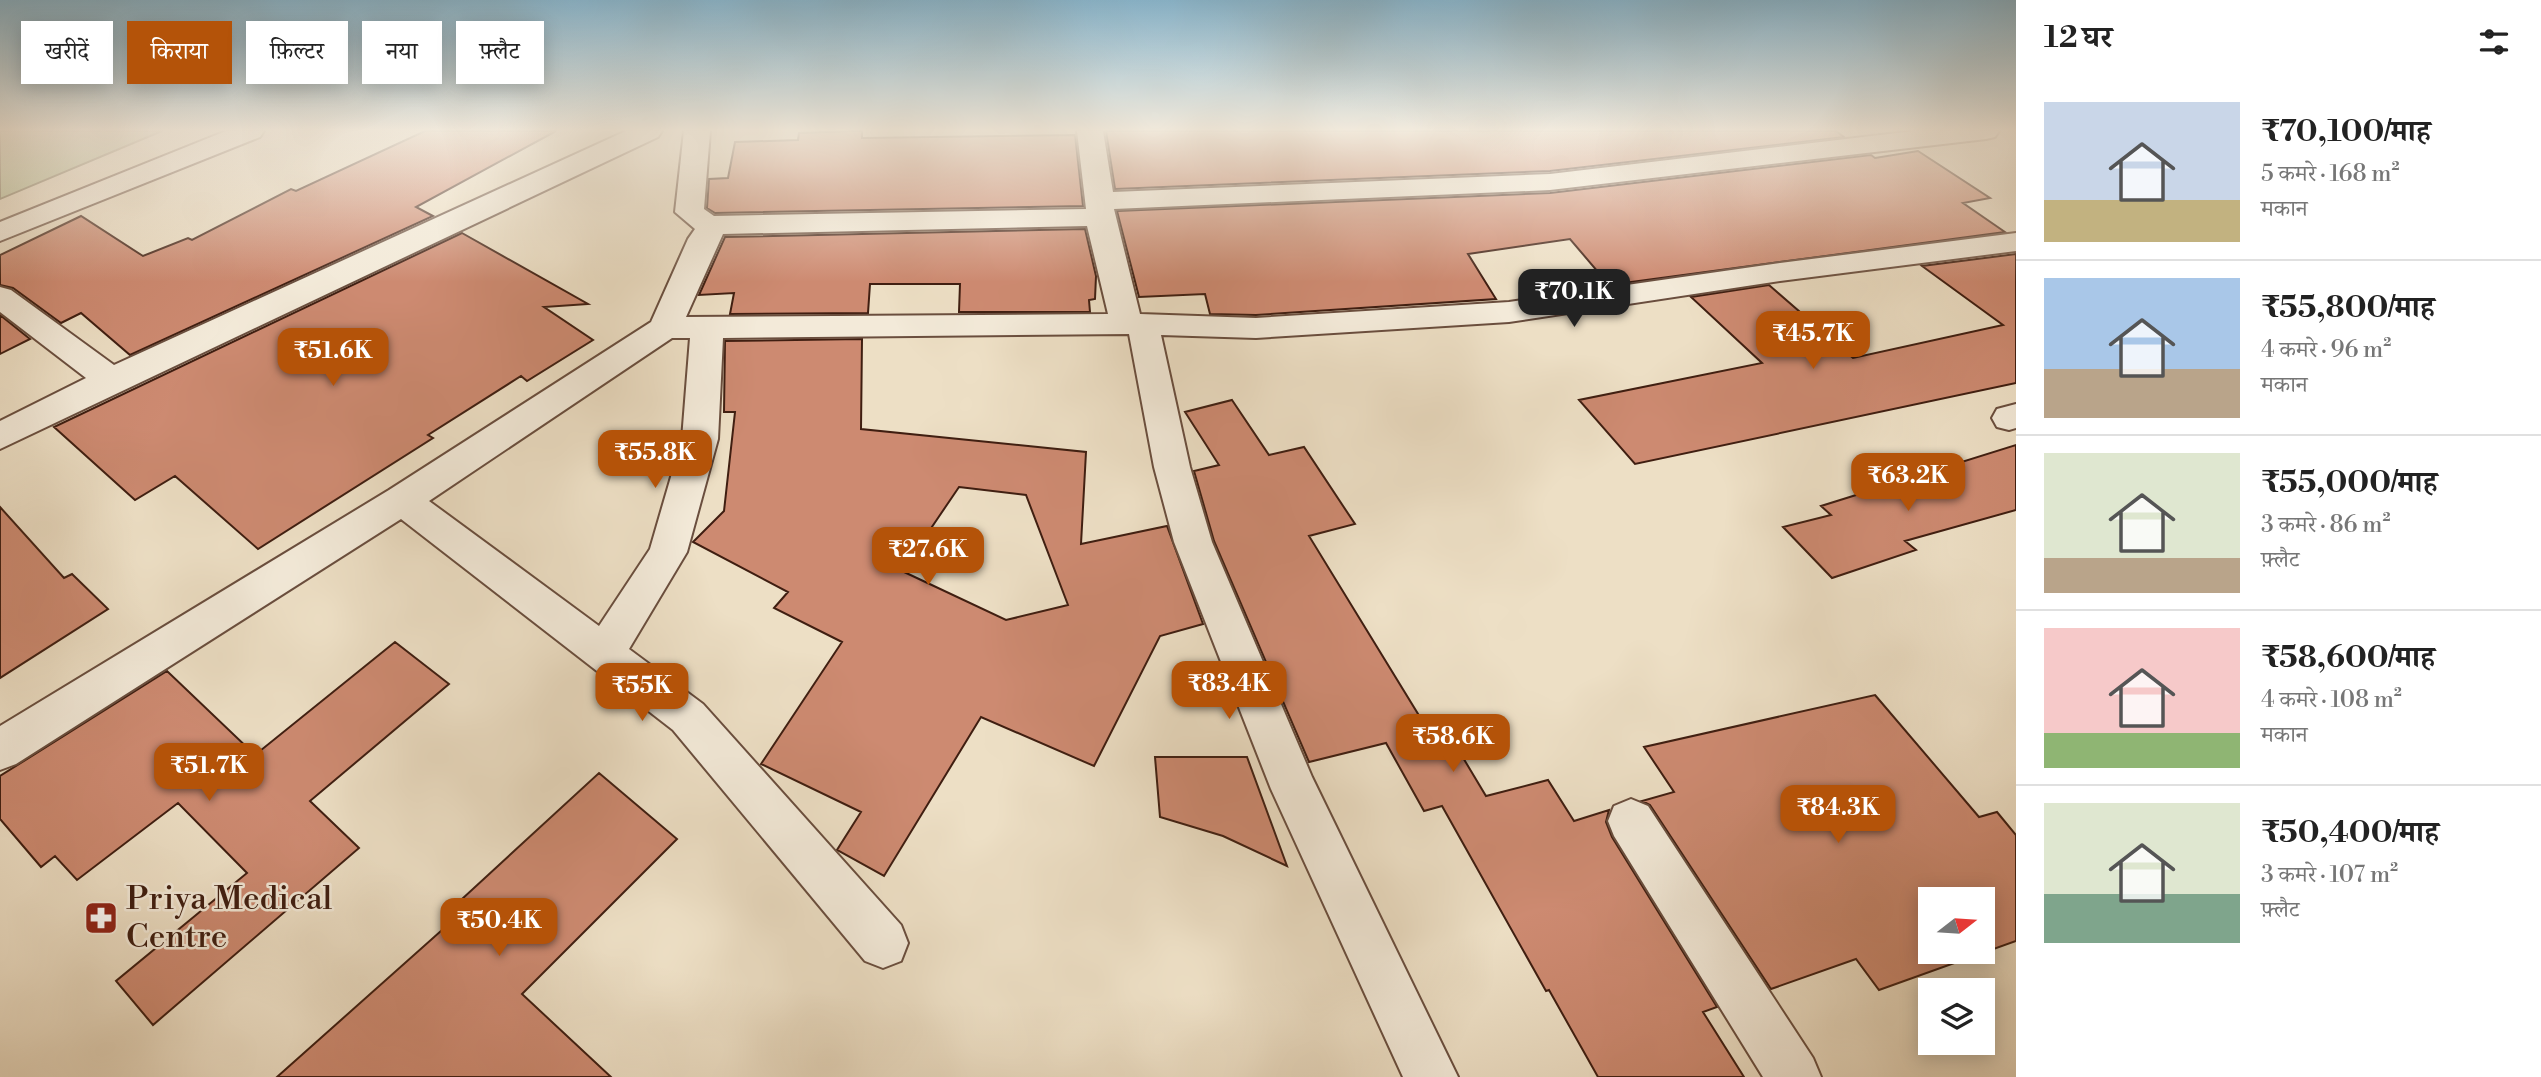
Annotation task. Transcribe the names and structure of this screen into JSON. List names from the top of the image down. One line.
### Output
{"places":{"pharmacy":["Priya Medical Centre"]},"north":"right","page":{"heading":"12 घर","chip":["खरीदें","किराया","फ़िल्टर","नया","फ़्लैट"],"list":[{"name":"₹70,100/माह","note":"5 कमरे · 168 m² · मकान"},{"name":"₹55,800/माह","note":"4 कमरे · 96 m² · मकान"},{"name":"₹55,000/माह","note":"3 कमरे · 86 m² · फ़्लैट"},{"name":"₹58,600/माह","note":"4 कमरे · 108 m² · मकान"},{"name":"₹50,400/माह","note":"3 कमरे · 107 m² · फ़्लैट"}],"price":["₹70.1K","₹45.7K","₹51.6K","₹55.8K","₹63.2K","₹27.6K","₹83.4K","₹55K","₹58.6K","₹51.7K","₹84.3K","₹50.4K"]}}
